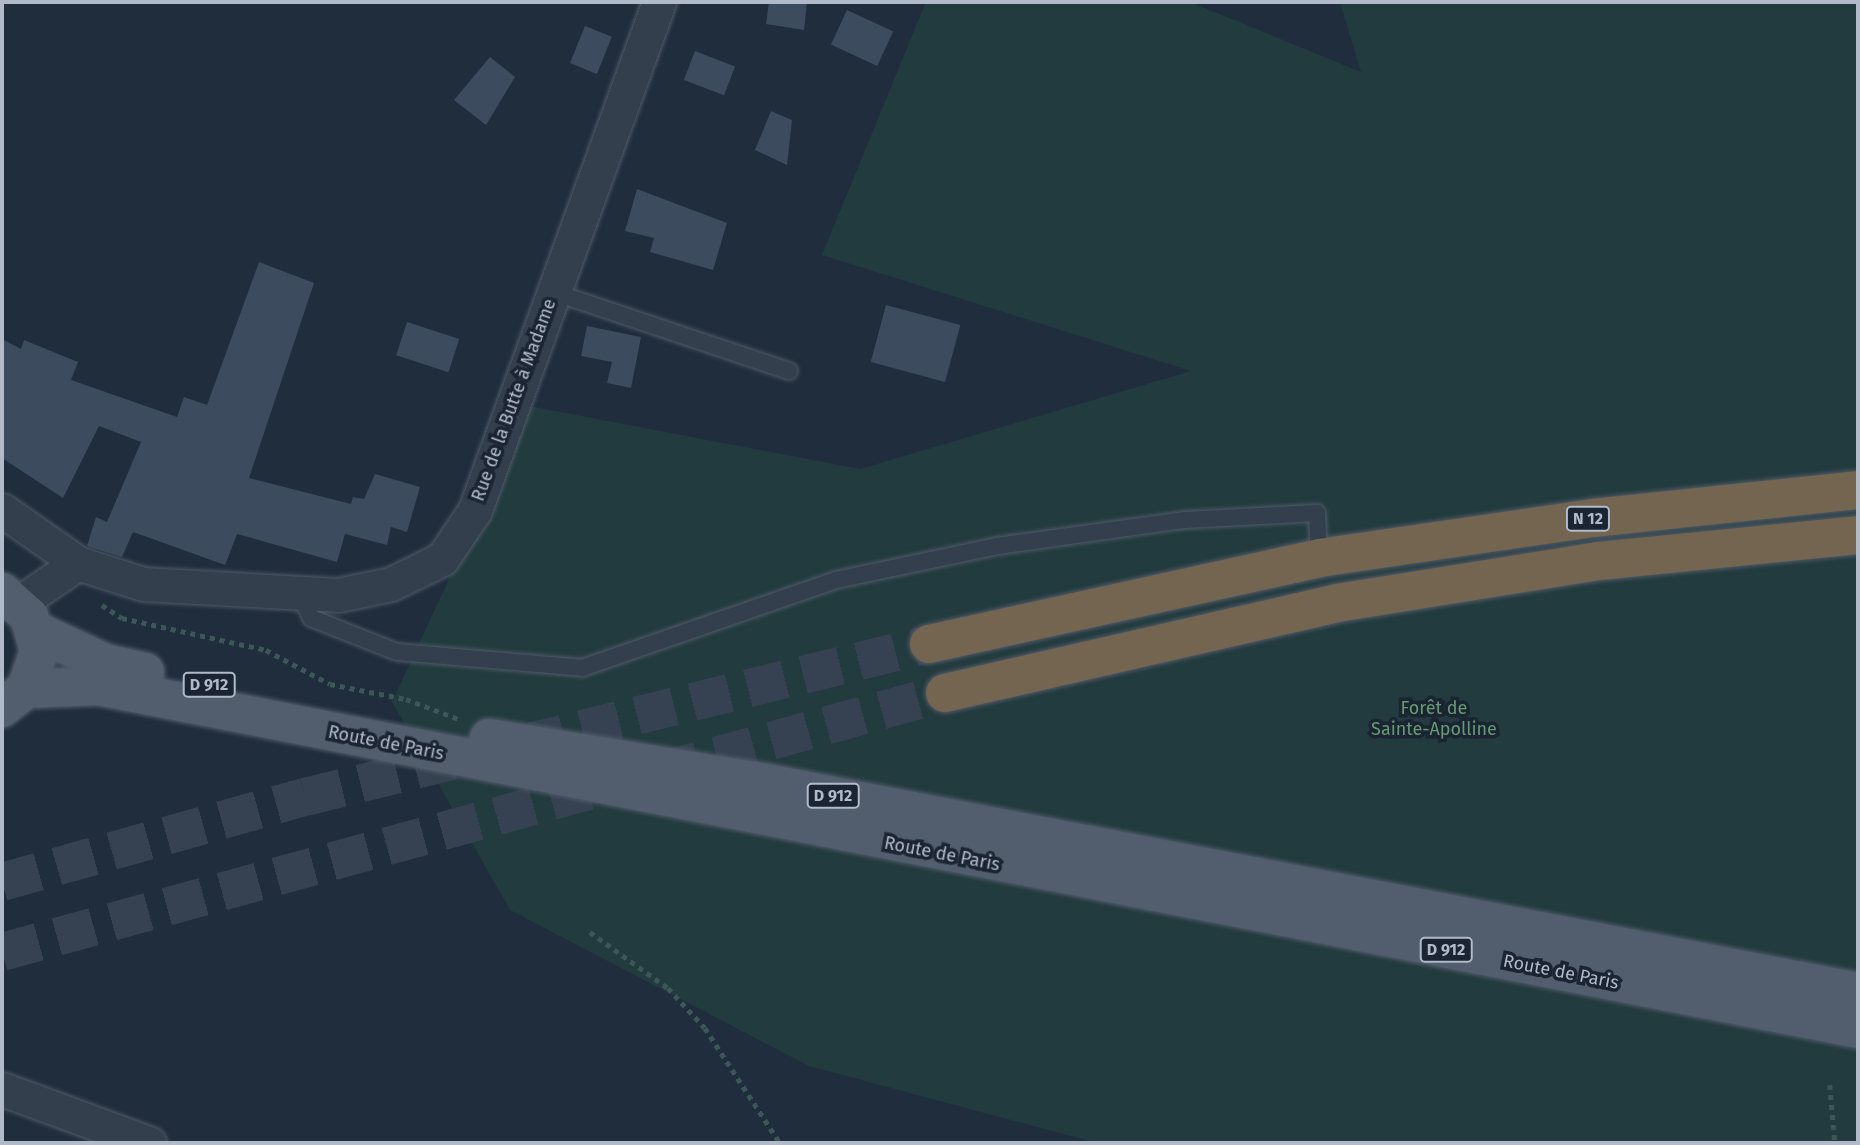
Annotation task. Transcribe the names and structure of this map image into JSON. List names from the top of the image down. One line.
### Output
{"streets":{"highway":["N 12"],"main road":["D 912","Route de Paris"],"street":["Rue de la Butte à Madame"]},"parks":["Forêt de Sainte-Apolline"]}
